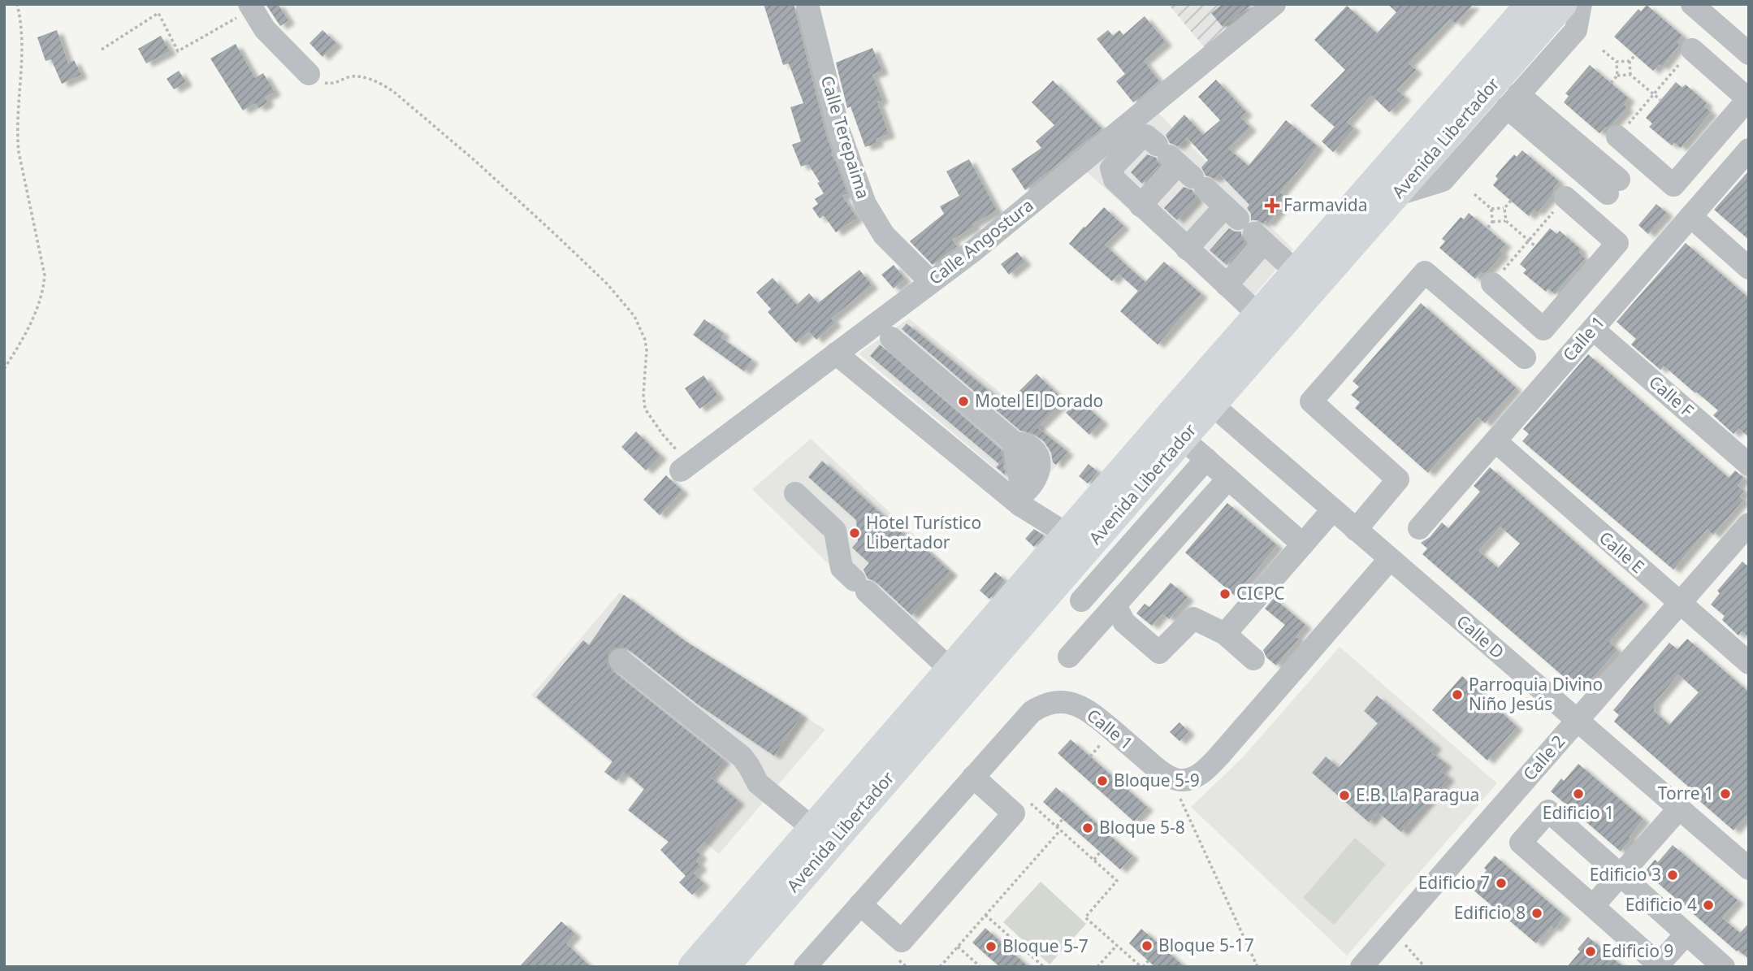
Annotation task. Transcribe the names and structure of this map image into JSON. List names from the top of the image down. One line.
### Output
{"streets":{"main road":["Avenida Libertador"],"street":["Calle Terepaima","Calle Angostura","Calle 1","Calle F","Calle E","Calle D","Calle 2"]},"crossings":[["Calle Terepaima","Calle Angostura"],["Avenida Libertador","Calle D"],["Calle 1","Calle F"],["Calle 1","Calle E"],["Calle E","Calle 2"],["Calle D","Calle 2"]],"places":{"health":["Farmavida"],"other":["Motel El Dorado","Hotel Turístico Libertador","CICPC","Parroquia Divino Niño Jesús","Bloque 5-9","Edificio 1","Torre 1","E.B. La Paragua","Bloque 5-8","Edificio 3","Edificio 7","Edificio 4","Edificio 8","Bloque 5-17","Bloque 5-7","Edificio 9"]}}
